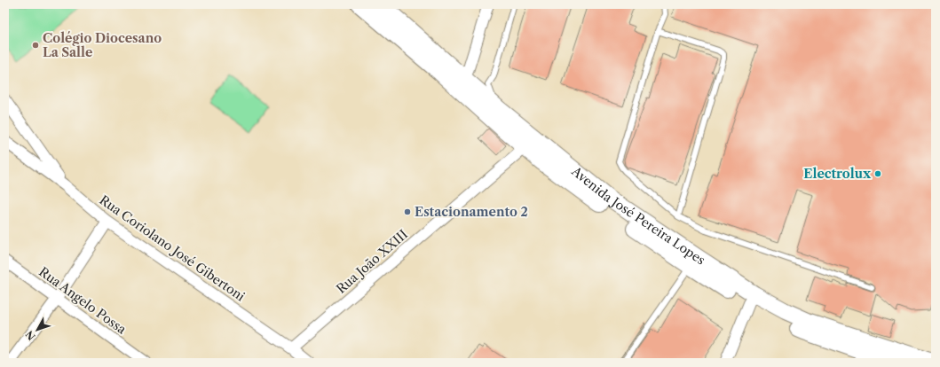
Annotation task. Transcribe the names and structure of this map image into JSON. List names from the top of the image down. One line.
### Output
{"streets":{"main road":["Avenida José Pereira Lopes"],"street":["Rua Coriolano José Gibertoni","Rua João XXIII","Rua Angelo Possa"]},"crossings":[["Avenida José Pereira Lopes","Rua João XXIII"],["Rua Coriolano José Gibertoni","Rua João XXIII"]],"places":["Colégio Diocesano La Salle","Electrolux","Estacionamento 2"],"north":"bottom left"}
